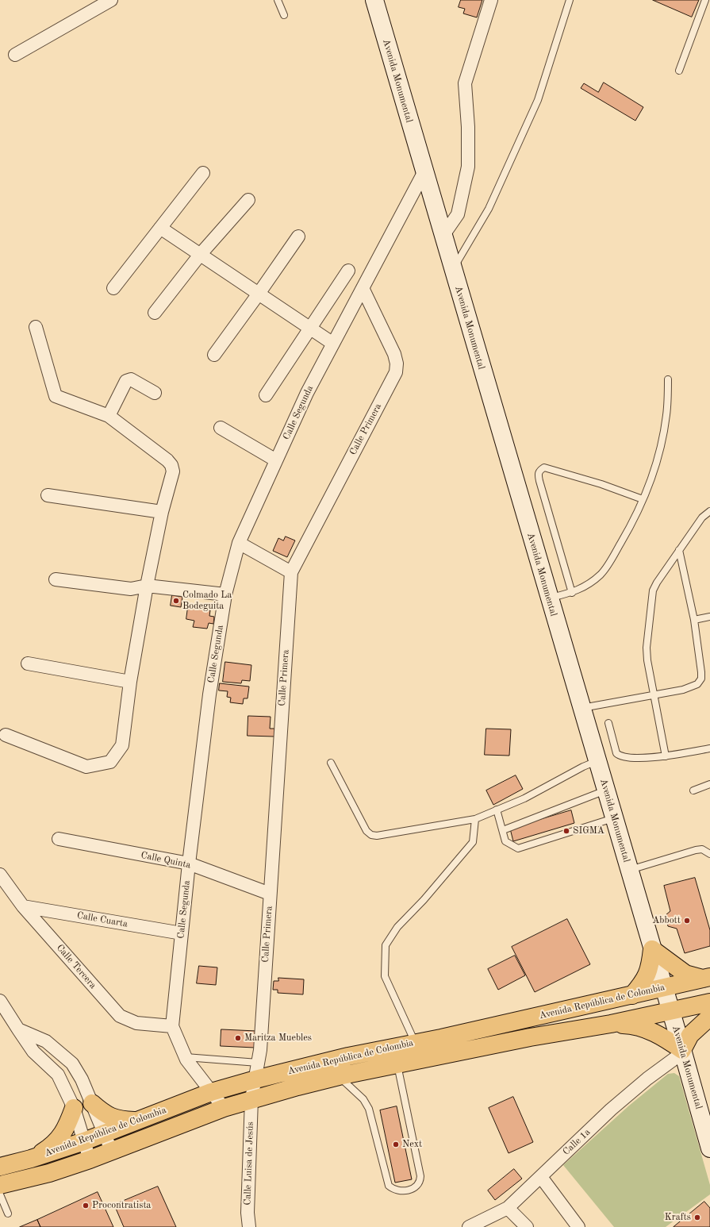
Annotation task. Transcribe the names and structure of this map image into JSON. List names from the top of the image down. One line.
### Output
{"streets":{"main road":["Avenida Monumental","Avenida República de Colombia"],"street":["Calle Segunda","Calle Primera","Calle Quinta","Calle Cuarta","Calle Tercera","Calle 1a","Calle Luisa de Jesús"]},"crossings":[["Avenida Monumental","Calle Segunda"],["Avenida Monumental","Avenida República de Colombia"],["Avenida Monumental","Calle 1a"],["Calle Segunda","Calle Primera"],["Calle Segunda","Calle Quinta"],["Calle Segunda","Calle Cuarta"],["Calle Segunda","Calle Tercera"],["Calle Segunda","Avenida República de Colombia"],["Calle Primera","Calle Quinta"],["Calle Primera","Avenida República de Colombia"],["Calle Primera","Calle Luisa de Jesús"],["Calle Cuarta","Calle Tercera"],["Avenida República de Colombia","Calle Luisa de Jesús"]],"places":["Colmado La Bodeguita","SIGMA","Abbott","Maritza Muebles","Next","Procontratista","Krafts"]}
